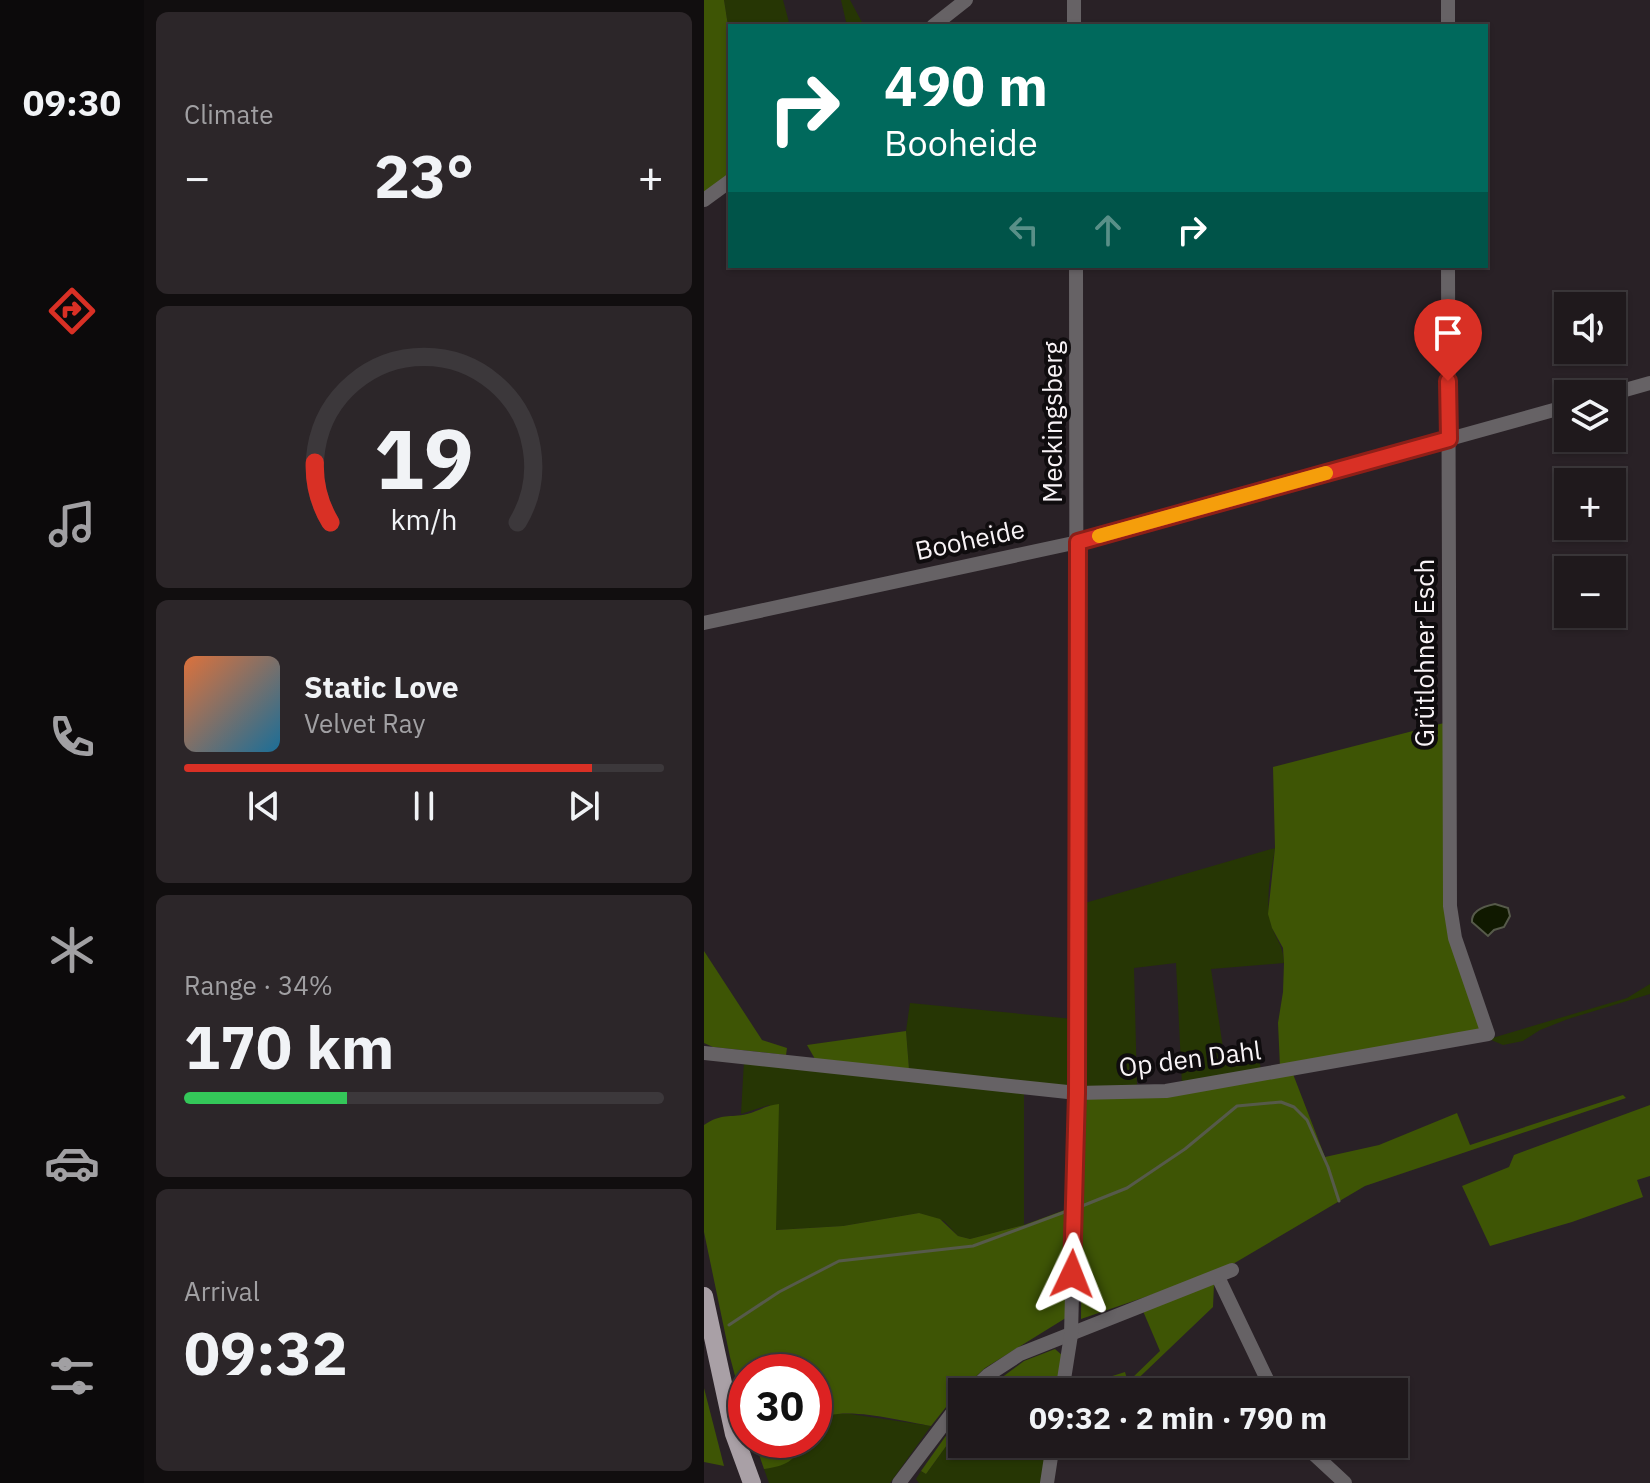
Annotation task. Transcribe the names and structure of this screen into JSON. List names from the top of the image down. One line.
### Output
{"streets":{"street":["Meckingsberg","Booheide","Grütlohner Esch","Op den Dahl"]},"crossings":[["Meckingsberg","Booheide"],["Meckingsberg","Op den Dahl"],["Booheide","Grütlohner Esch"],["Grütlohner Esch","Op den Dahl"]],"page":{"tabs":"09:30","tile":["Climate",["Range · 34%","170 km"],["Arrival","09:32"]],"turn":["490 m","Booheide"],"heat":["−","23°","+"],"map_buttons":["+","−"],"song":["Static Love","Velvet Ray"],"limit":"30","trip":"09:32 · 2 min · 790 m","gauge":["19","km/h"]}}
